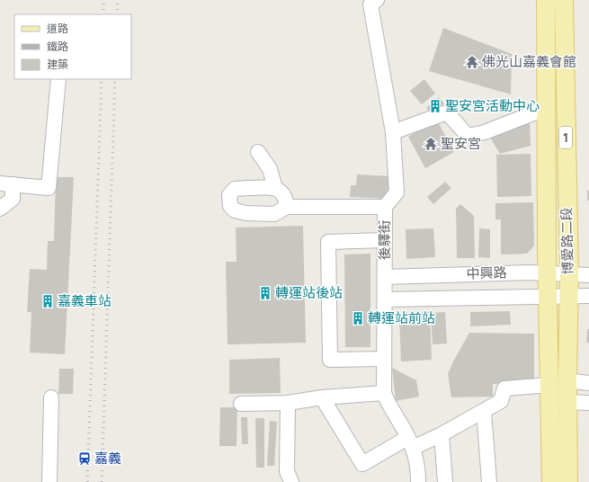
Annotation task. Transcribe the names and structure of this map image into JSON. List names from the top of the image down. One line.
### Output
{"streets":{"main road":["1","博愛路二段"],"street":["後驛街","中興路"]},"crossings":[["後驛街","中興路"],["博愛路二段","中興路"]],"places":{"temple":["佛光山嘉義會館","聖安宮"],"building":["聖安宮活動中心","轉運站後站","嘉義車站","轉運站前站"],"station":["嘉義"]},"legend":["道路","鐵路","建築"]}
